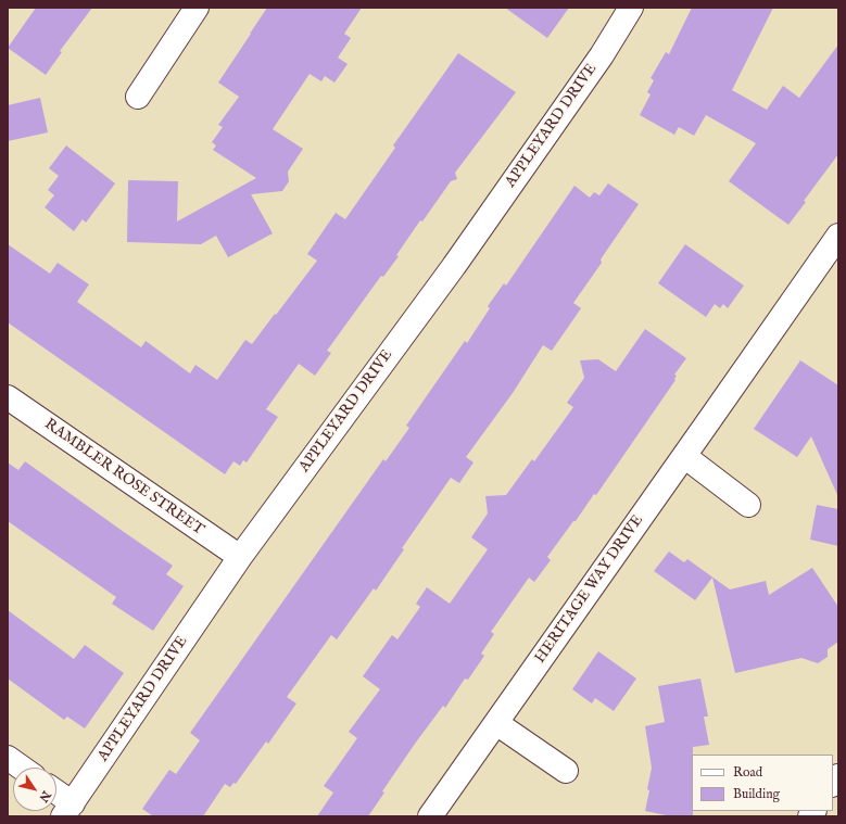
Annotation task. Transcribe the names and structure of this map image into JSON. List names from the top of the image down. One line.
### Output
{"streets":{"street":["APPLEYARD DRIVE","RAMBLER ROSE STREET","HERITAGE WAY DRIVE"]},"crossings":[["APPLEYARD DRIVE","RAMBLER ROSE STREET"]],"legend":["Road","Building"],"north":"bottom right"}
